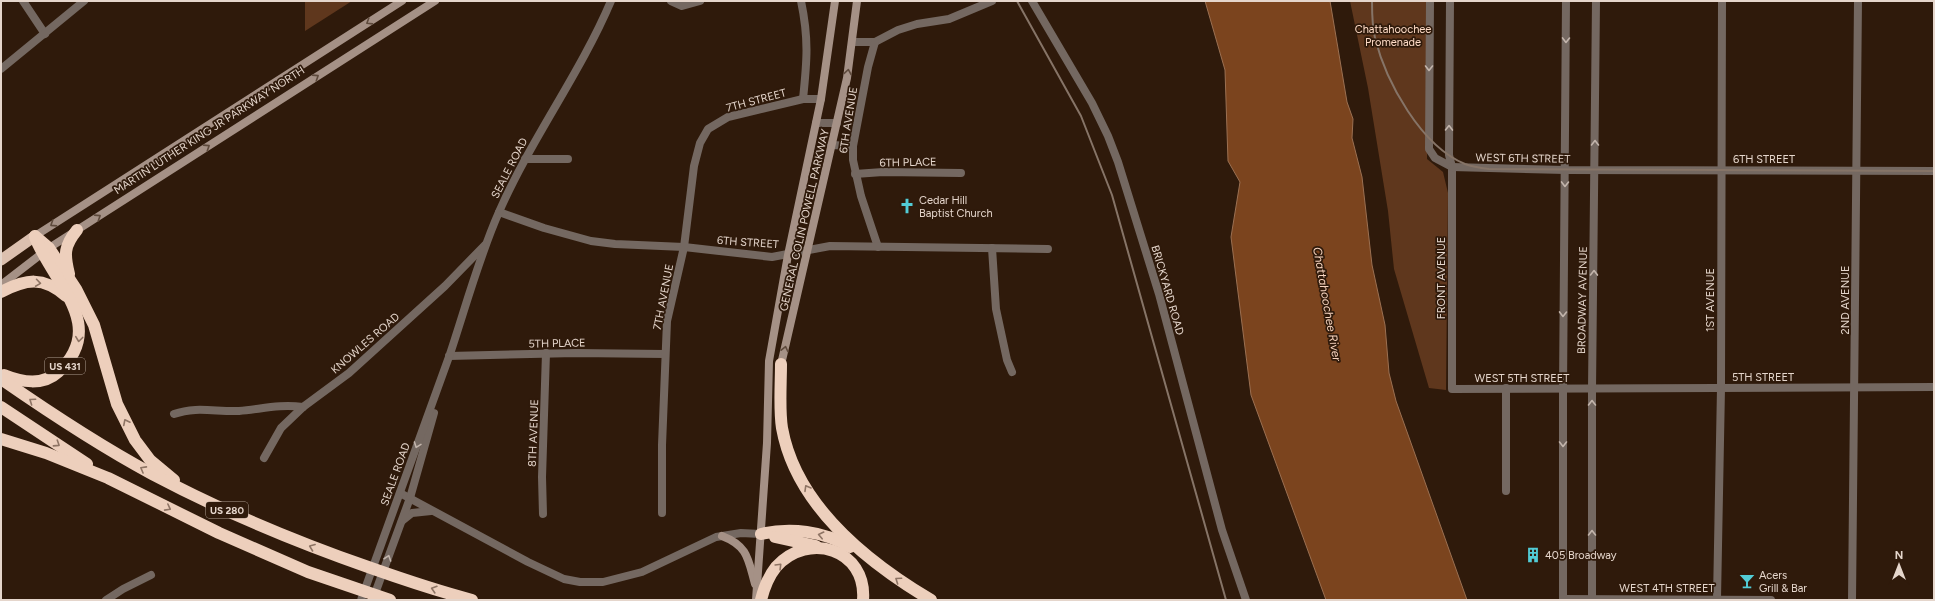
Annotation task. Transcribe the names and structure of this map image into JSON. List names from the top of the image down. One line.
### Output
{"streets":{"highway":["MARTIN LUTHER KING JR PARKWAY NORTH","US 431","US 280"],"main road":["GENERAL COLIN POWELL PARKWAY"],"street":["7TH STREET","6TH AVENUE","WEST 6TH STREET","6TH STREET","6TH PLACE","SEALE ROAD","FRONT AVENUE","BRICKYARD ROAD","7TH AVENUE","BROADWAY AVENUE","1ST AVENUE","2ND AVENUE","KNOWLES ROAD","5TH PLACE","5TH STREET","WEST 5TH STREET","8TH AVENUE","WEST 4TH STREET"]},"crossings":[["7TH STREET","GENERAL COLIN POWELL PARKWAY"],["7TH STREET","7TH AVENUE"],["6TH AVENUE","6TH STREET"],["6TH AVENUE","6TH PLACE"],["WEST 6TH STREET","6TH STREET"],["WEST 6TH STREET","FRONT AVENUE"],["WEST 6TH STREET","BROADWAY AVENUE"],["6TH STREET","SEALE ROAD"],["6TH STREET","GENERAL COLIN POWELL PARKWAY"],["6TH STREET","7TH AVENUE"],["6TH STREET","BROADWAY AVENUE"],["6TH STREET","1ST AVENUE"],["6TH STREET","2ND AVENUE"],["SEALE ROAD","KNOWLES ROAD"],["SEALE ROAD","5TH PLACE"],["FRONT AVENUE","WEST 5TH STREET"],["7TH AVENUE","5TH PLACE"],["BROADWAY AVENUE","5TH STREET"],["BROADWAY AVENUE","WEST 5TH STREET"],["BROADWAY AVENUE","WEST 4TH STREET"],["1ST AVENUE","5TH STREET"],["1ST AVENUE","WEST 4TH STREET"],["2ND AVENUE","5TH STREET"],["5TH PLACE","8TH AVENUE"],["5TH STREET","WEST 5TH STREET"]],"water":["Chattahoochee River"],"parks":["Chattahoochee Promenade"],"places":{"church":["Cedar Hill Baptist Church"],"building":["405 Broadway"],"bar":["Acers Grill & Bar"]},"north":"top"}
